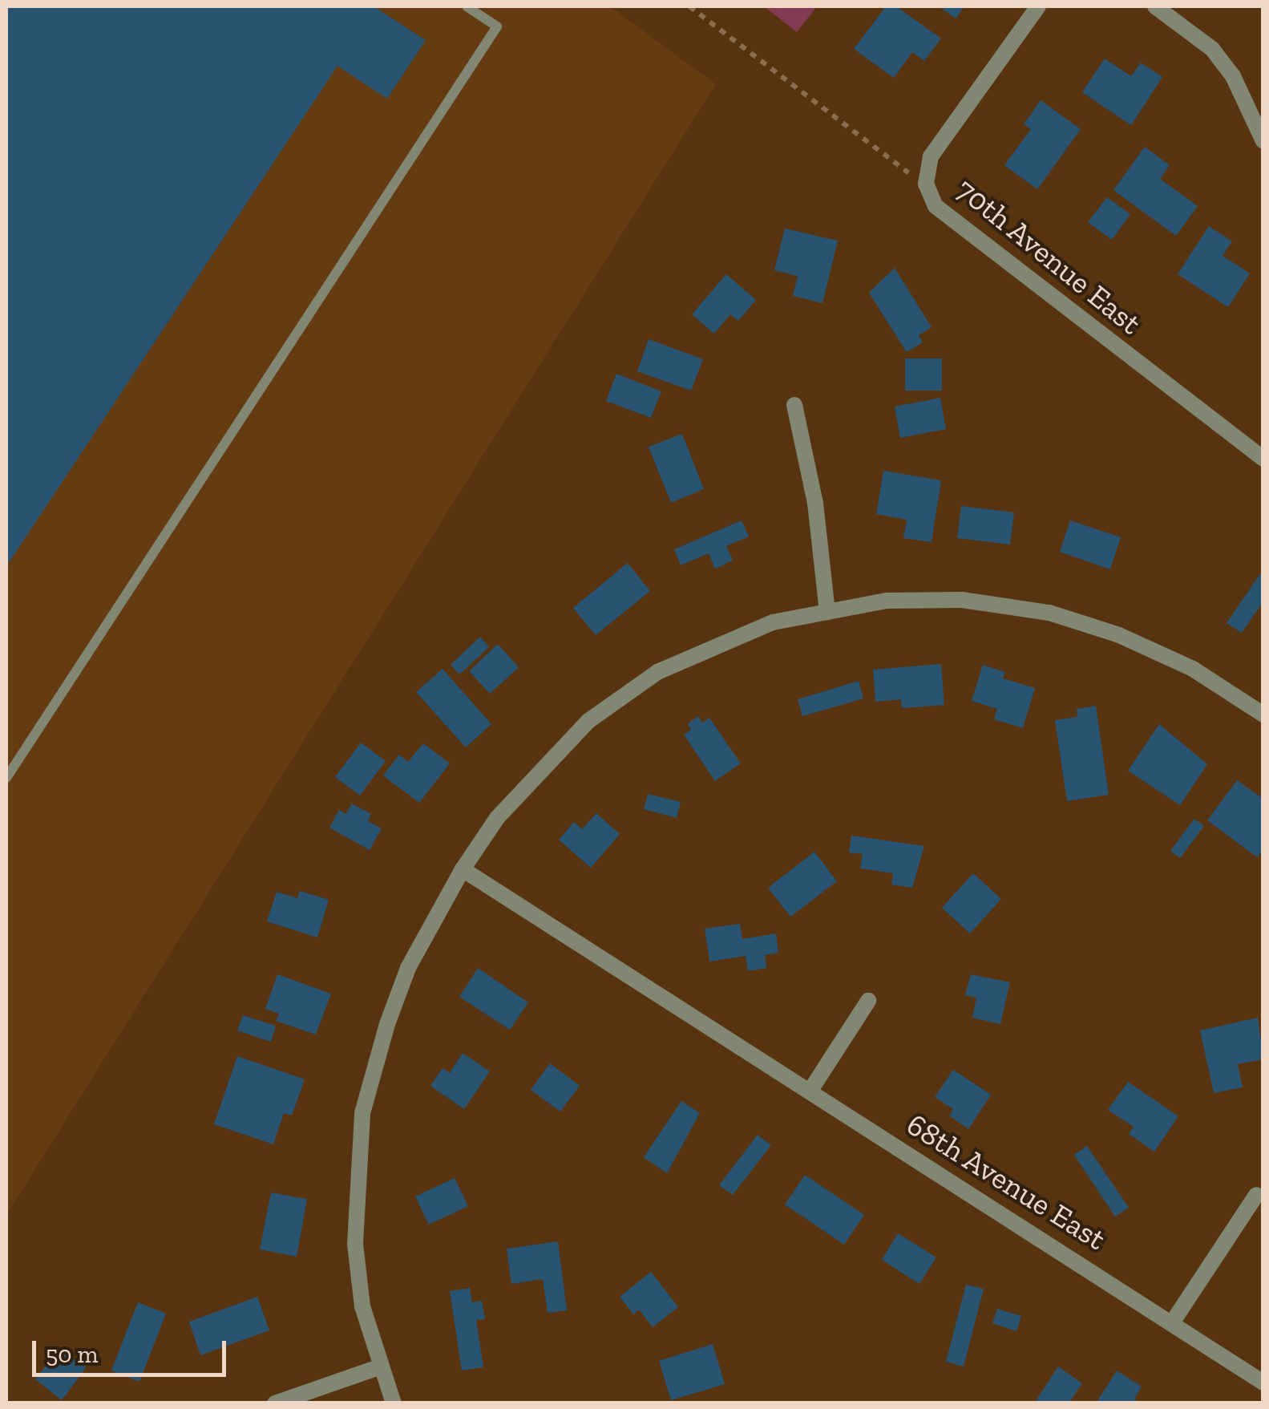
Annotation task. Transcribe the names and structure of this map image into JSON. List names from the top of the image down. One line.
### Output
{"streets":{"street":["70th Avenue East","68th Avenue East"]},"scale_bar":"50 m"}
